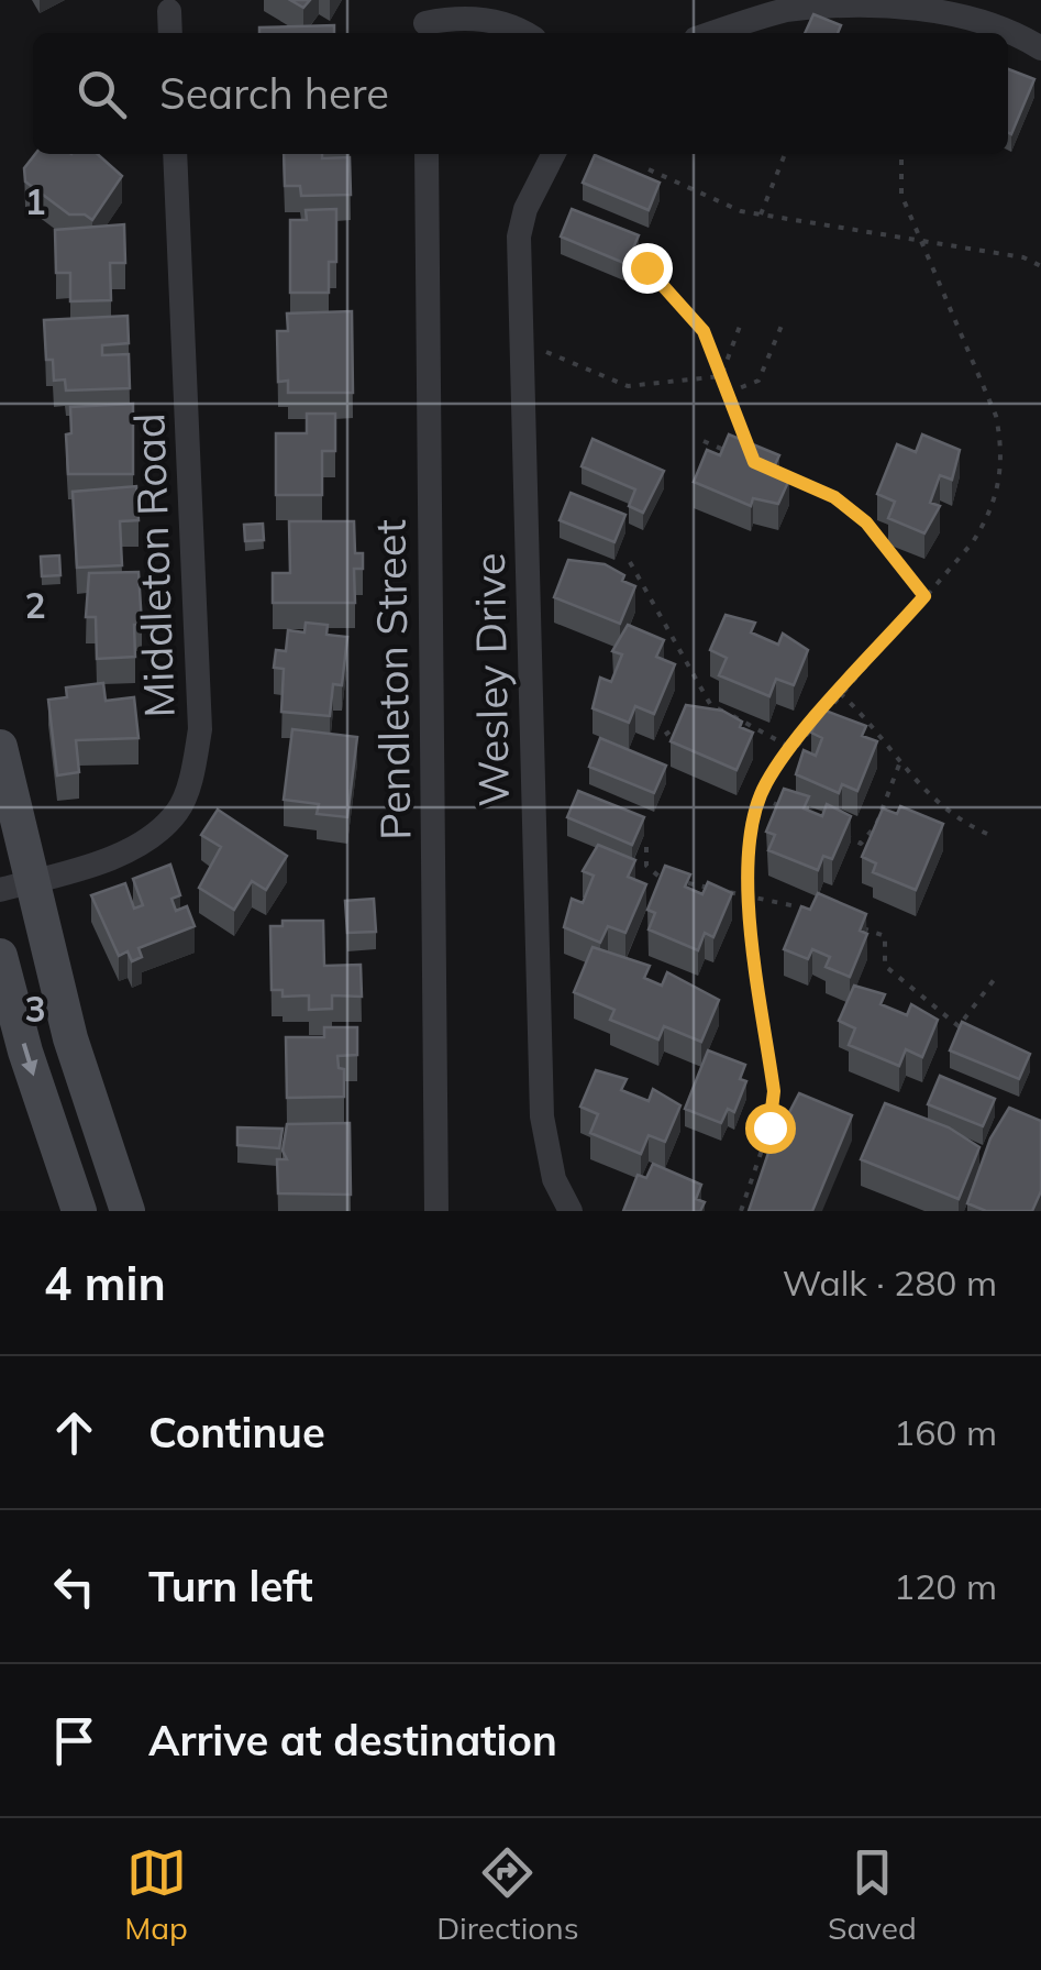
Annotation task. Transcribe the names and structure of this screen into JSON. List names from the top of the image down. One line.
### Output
{"streets":{"street":["Middleton Road","Pendleton Street","Wesley Drive"]},"page":{"search":"Search here","heading":["4 min","Walk · 280 m"],"list":[["Continue","160 m"],["Turn left","120 m"],"Arrive at destination"],"nav":["Map","Directions","Saved"]},"grid":{"rows":["1","2","3"]}}
